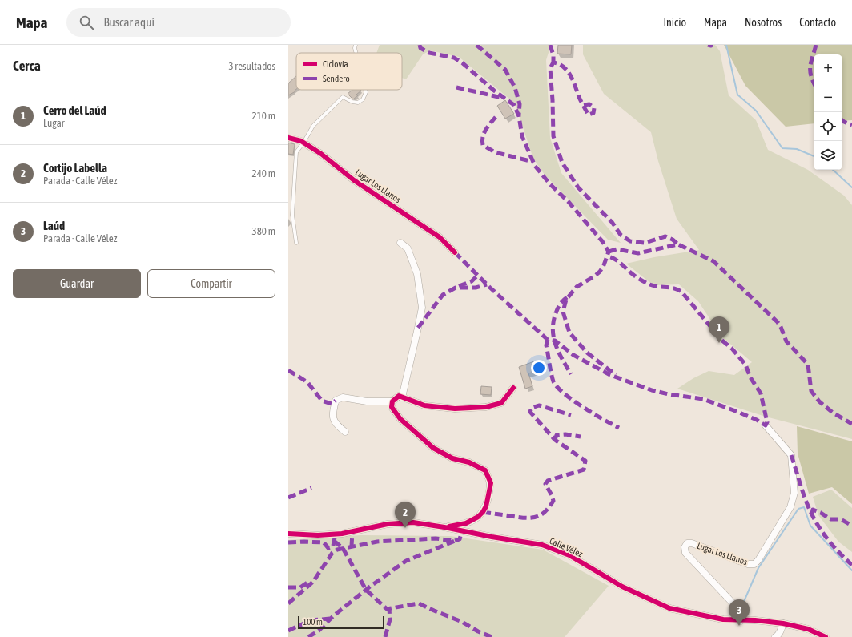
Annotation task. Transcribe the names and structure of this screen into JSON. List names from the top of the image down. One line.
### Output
{"streets":{"street":["Lugar Los Llanos","Calle Vélez"]},"crossings":[["Lugar Los Llanos","Calle Vélez"]],"legend":["Ciclovía","Sendero"],"scale_bar":"100 m","page":{"header":"Mapa","search":"Buscar aquí","nav":["Inicio","Mapa","Nosotros","Contacto"],"heading":["Cerca","3 resultados"],"map_buttons":["+","−"],"list":[{"mark":"1","name":"Cerro del Laúd","note":"Lugar","value":"210 m"},{"mark":"2","name":"Cortijo Labella","note":"Parada · Calle Vélez","value":"240 m"},{"mark":"3","name":"Laúd","note":"Parada · Calle Vélez","value":"380 m"}],"buttons":["Guardar","Compartir"],"pins":["1","2","3"],"scale":"100 m"}}
